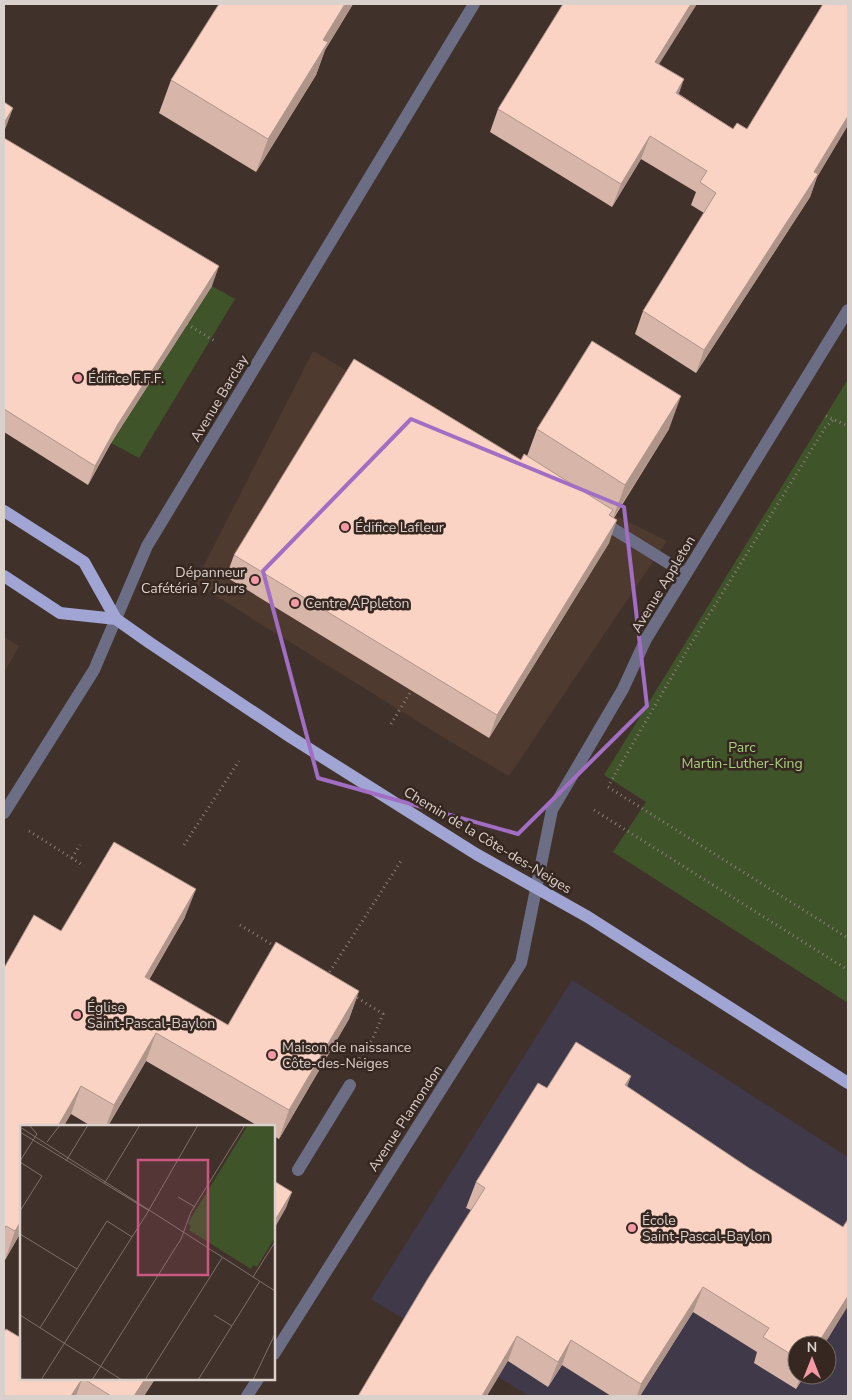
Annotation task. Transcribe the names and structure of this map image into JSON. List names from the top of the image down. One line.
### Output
{"streets":{"main road":["Chemin de la Côte-des-Neiges"],"street":["Avenue Barclay","Avenue Appleton","Avenue Plamondon"]},"crossings":[["Avenue Barclay","Chemin de la Côte-des-Neiges"],["Avenue Appleton","Chemin de la Côte-des-Neiges"],["Avenue Appleton","Avenue Plamondon"],["Chemin de la Côte-des-Neiges","Avenue Plamondon"]],"parks":["Parc Martin-Luther-King"],"places":["Édifice F.F.F.","Édifice Lafleur","Dépanneur Cafétéria 7 Jours","Centre APpleton","Église Saint-Pascal-Baylon","Maison de naissance Côte-des-Neiges","École Saint-Pascal-Baylon"],"north":"top"}
